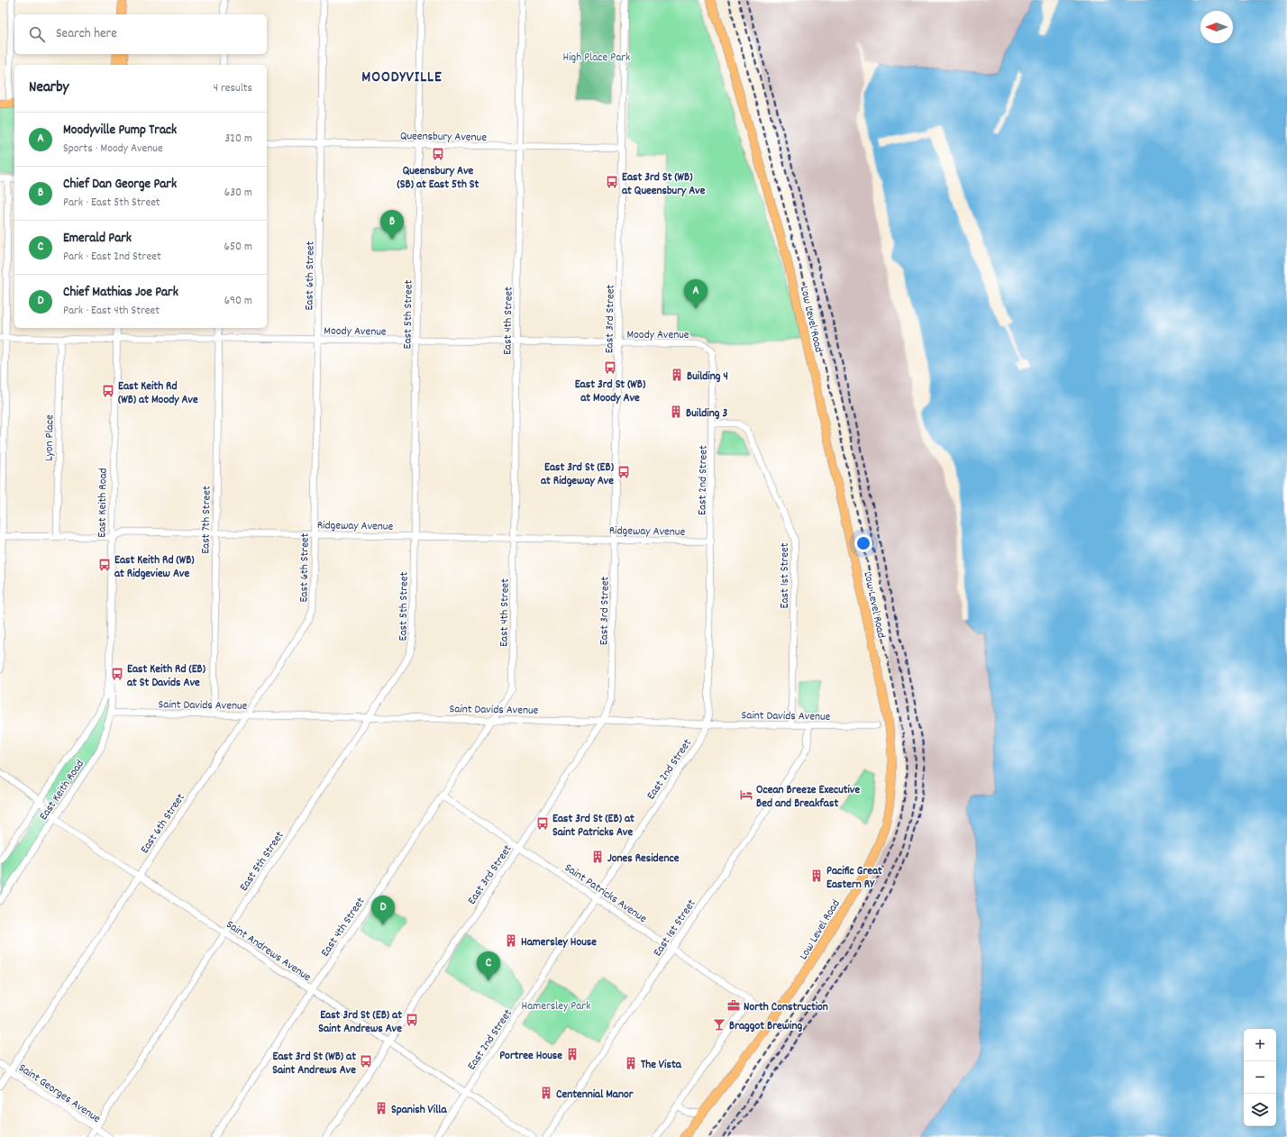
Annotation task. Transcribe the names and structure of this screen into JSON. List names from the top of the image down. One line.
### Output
{"streets":{"main road":["Low Level Road"],"street":["Queensbury Avenue","East 6th Street","East 5th Street","East 3rd Street","East 4th Street","Moody Avenue","Lyon Place","East 2nd Street","East Keith Road","East 7th Street","Ridgeway Avenue","East 1st Street","Saint Davids Avenue","Saint Patricks Avenue","Saint Andrews Avenue","Saint Georges Avenue"]},"crossings":[["Queensbury Avenue","East 6th Street"],["Queensbury Avenue","East 5th Street"],["Queensbury Avenue","East 3rd Street"],["Queensbury Avenue","East 4th Street"],["East 6th Street","Moody Avenue"],["East 6th Street","Ridgeway Avenue"],["East 6th Street","Saint Davids Avenue"],["East 6th Street","Saint Andrews Avenue"],["East 6th Street","Saint Georges Avenue"],["East 5th Street","Moody Avenue"],["East 5th Street","Ridgeway Avenue"],["East 5th Street","Saint Davids Avenue"],["East 5th Street","Saint Andrews Avenue"],["East 5th Street","Saint Georges Avenue"],["East 3rd Street","Moody Avenue"],["East 3rd Street","Ridgeway Avenue"],["East 3rd Street","Saint Davids Avenue"],["East 3rd Street","Saint Patricks Avenue"],["East 3rd Street","Saint Andrews Avenue"],["East 4th Street","Moody Avenue"],["East 4th Street","Ridgeway Avenue"],["East 4th Street","Saint Davids Avenue"],["East 4th Street","Saint Patricks Avenue"],["East 4th Street","Saint Andrews Avenue"],["Moody Avenue","Lyon Place"],["Moody Avenue","East 2nd Street"],["Moody Avenue","East Keith Road"],["Moody Avenue","East 7th Street"],["Lyon Place","Ridgeway Avenue"],["East 2nd Street","Ridgeway Avenue"],["East 2nd Street","East 1st Street"],["East 2nd Street","Saint Davids Avenue"],["East 2nd Street","Saint Patricks Avenue"],["East 2nd Street","Saint Andrews Avenue"],["East Keith Road","Ridgeway Avenue"],["East Keith Road","Saint Davids Avenue"],["East Keith Road","Saint Andrews Avenue"],["East 7th Street","Ridgeway Avenue"],["East 7th Street","Saint Davids Avenue"],["East 1st Street","Saint Davids Avenue"],["East 1st Street","Saint Patricks Avenue"]],"districts":["MOODYVILLE"],"parks":["High Place Park","Hamersley Park"],"places":{"bus stop":["Queensbury Ave (SB) at East 5th St","East 3rd St (WB) at Queensbury Ave","East 3rd St (WB) at Moody Ave","East Keith Rd (WB) at Moody Ave","East 3rd St (EB) at Ridgeway Ave","East Keith Rd (WB) at Ridgeview Ave","East Keith Rd (EB) at St Davids Ave","East 3rd St (EB) at Saint Patricks Ave","East 3rd St (EB) at Saint Andrews Ave","East 3rd St (WB) at Saint Andrews Ave"],"building":["Building 4","Building 3","Jones Residence","Pacific Great Eastern RY","Hamersley House","Portree House","The Vista","Centennial Manor","Spanish Villa"],"hotel":["Ocean Breeze Executive Bed and Breakfast"],"office":["North Construction"],"bar":["Braggot Brewing"]},"north":"left","page":{"search":"Search here","heading":["Nearby","4 results"],"list":[{"mark":"A","name":"Moodyville Pump Track","note":"Sports · Moody Avenue","value":"320 m"},{"mark":"B","name":"Chief Dan George Park","note":"Park · East 5th Street","value":"630 m"},{"mark":"C","name":"Emerald Park","note":"Park · East 2nd Street","value":"650 m"},{"mark":"D","name":"Chief Mathias Joe Park","note":"Park · East 4th Street","value":"690 m"}],"pins":["B","A","D","C"],"map_buttons":["+","−"]}}
